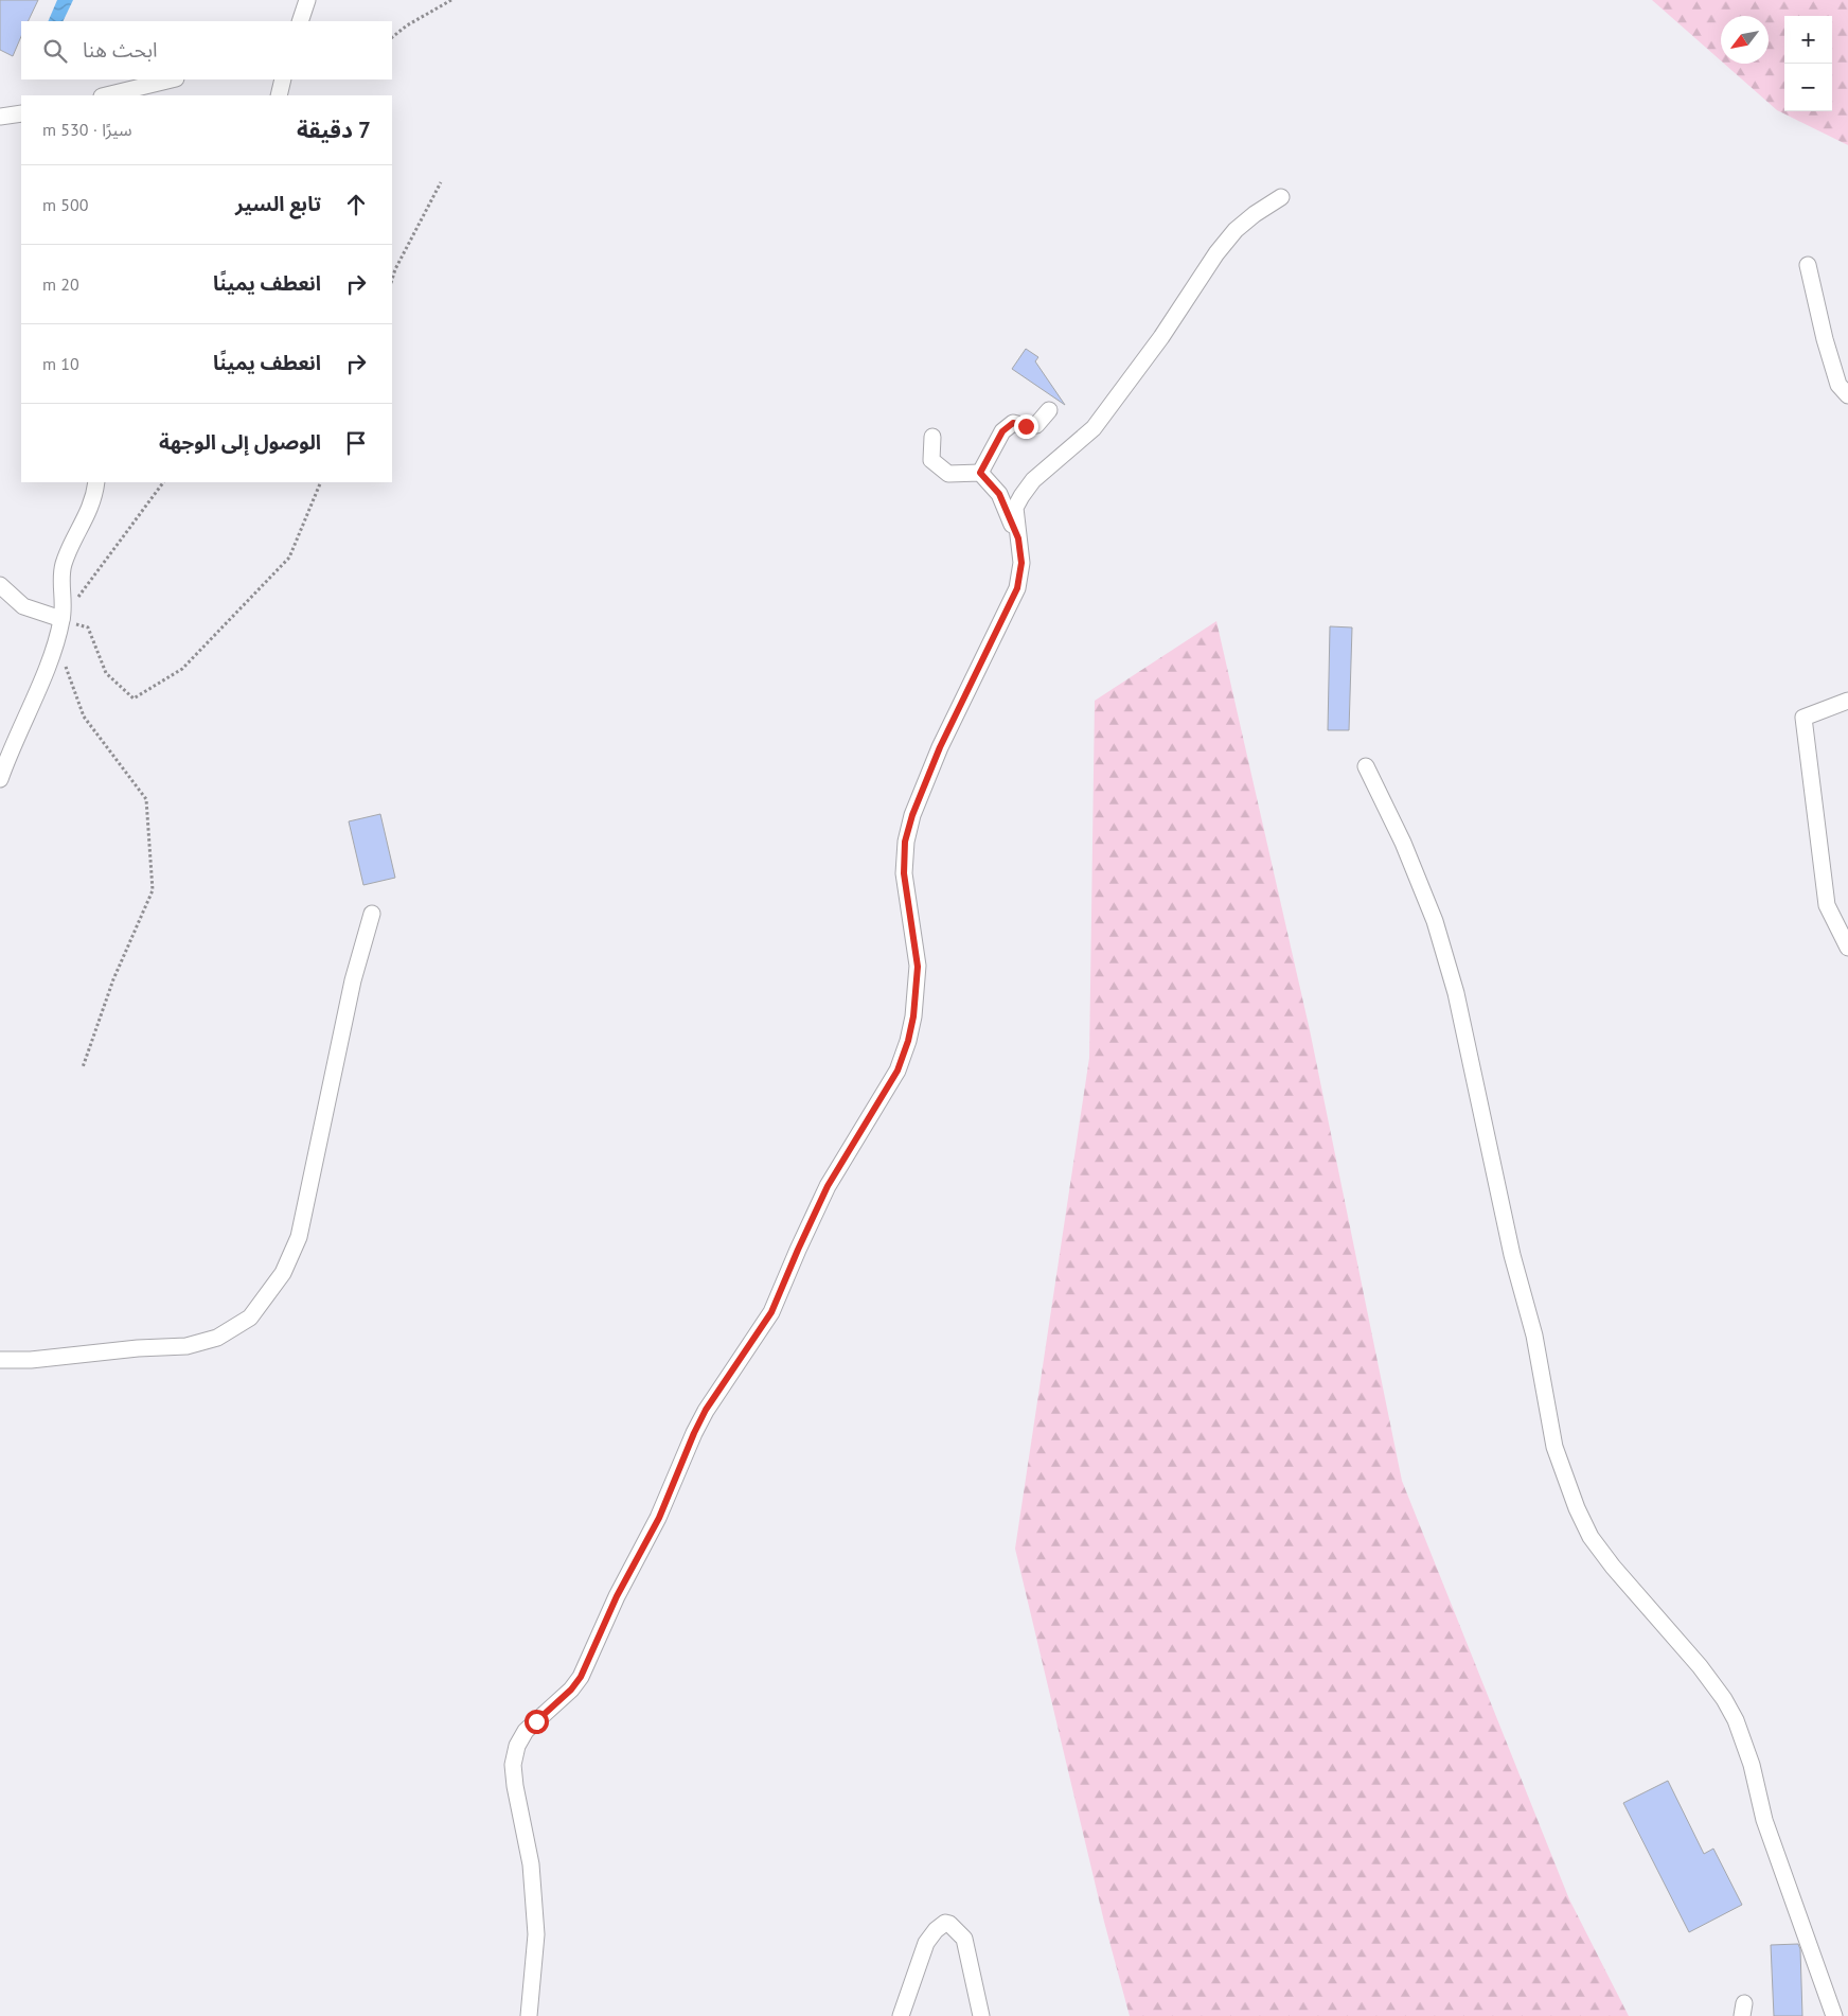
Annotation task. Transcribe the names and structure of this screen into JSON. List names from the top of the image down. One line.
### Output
{"north":"bottom left","page":{"map_buttons":["+","−"],"search":"ابحث هنا","heading":["7 دقيقة","سيرًا · 530 m"],"list":[["تابع السير","500 m"],["انعطف يمينًا","20 m"],["انعطف يمينًا","10 m"],"الوصول إلى الوجهة"]}}
